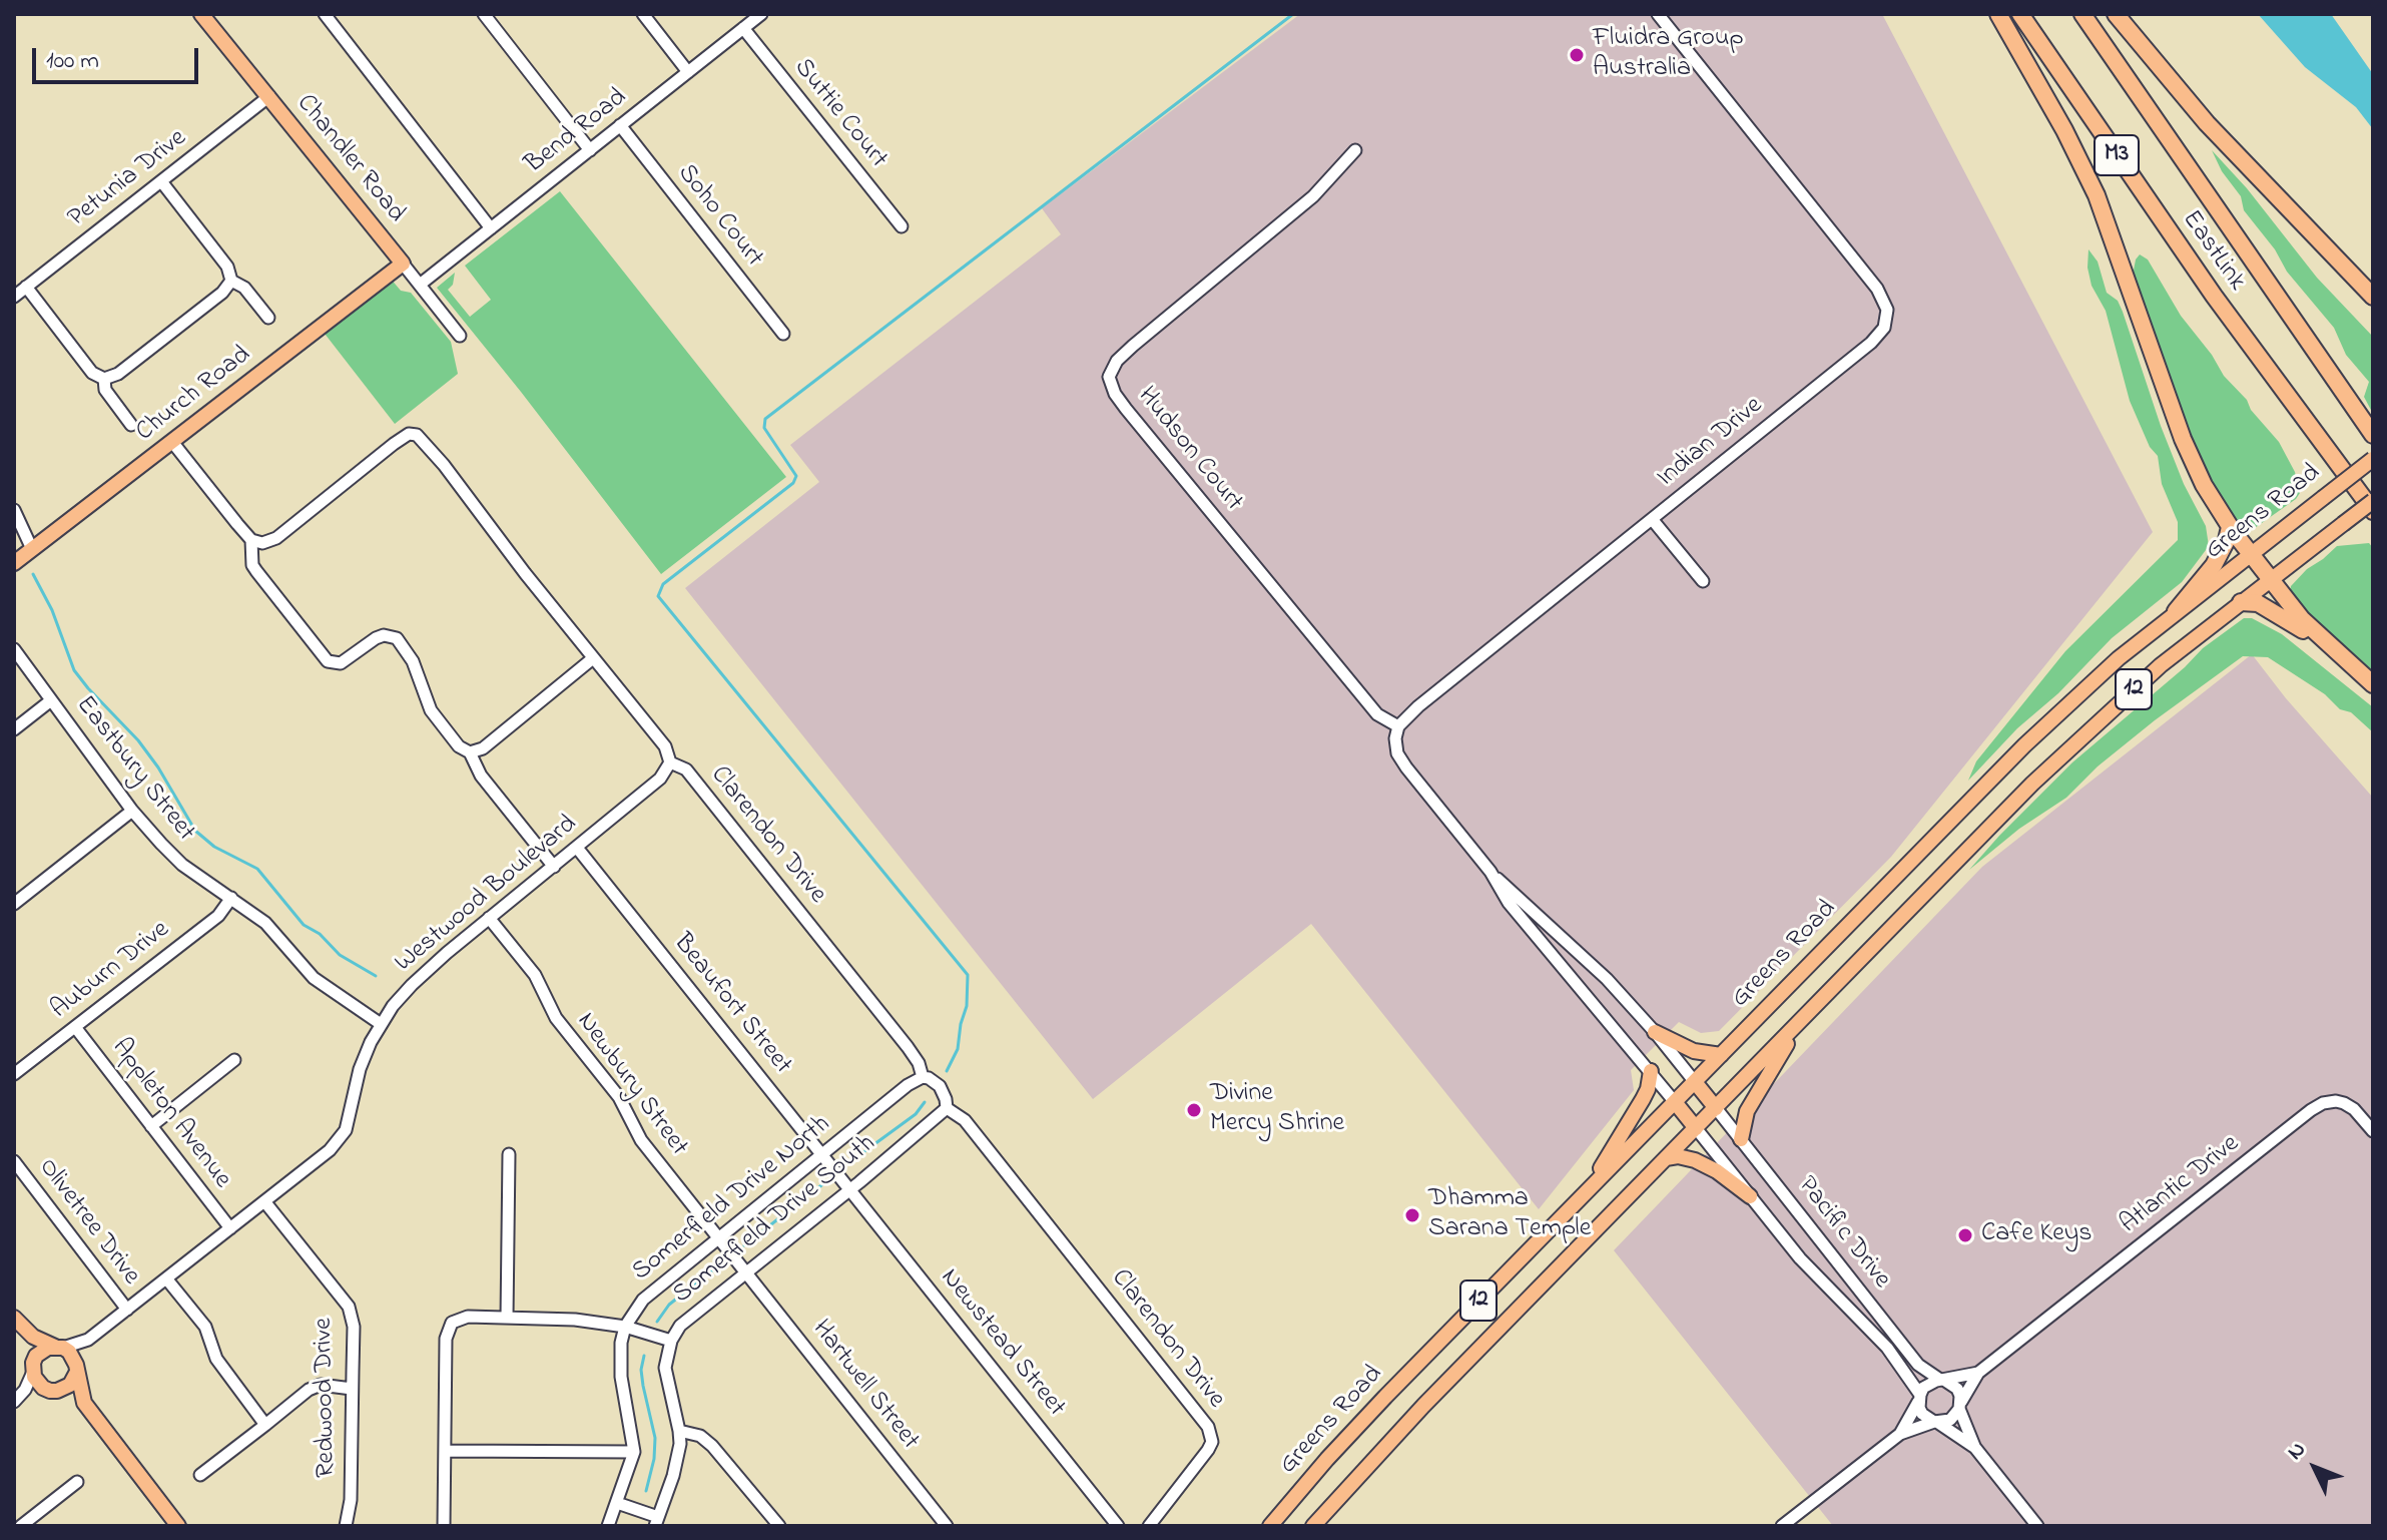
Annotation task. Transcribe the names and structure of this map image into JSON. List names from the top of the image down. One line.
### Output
{"streets":{"highway":["M3","EastLink"],"main road":["Chandler Road","Church Road","Greens Road","12"],"street":["Suttie Court","Bend Road","Petunia Drive","Soho Court","Indian Drive","Hudson Court","Eastbury Street","Clarendon Drive","Westwood Boulevard","Auburn Drive","Beaufort Street","Newbury Street","Appleton Avenue","Atlantic Drive","Somerfield Drive North","Somerfield Drive South","Olivetree Drive","Pacific Drive","Newstead Street","Hartwell Street","Redwood Drive"]},"crossings":[["Suttie Court","Bend Road"],["Bend Road","Chandler Road"],["Bend Road","Soho Court"],["Chandler Road","Petunia Drive"],["Chandler Road","Church Road"],["Indian Drive","Hudson Court"],["12","Pacific Drive"],["Eastbury Street","Westwood Boulevard"],["Eastbury Street","Auburn Drive"],["Clarendon Drive","Westwood Boulevard"],["Clarendon Drive","Somerfield Drive North"],["Clarendon Drive","Somerfield Drive South"],["Westwood Boulevard","Beaufort Street"],["Westwood Boulevard","Newbury Street"],["Westwood Boulevard","Appleton Avenue"],["Westwood Boulevard","Olivetree Drive"],["Westwood Boulevard","Redwood Drive"],["Auburn Drive","Appleton Avenue"],["Beaufort Street","Somerfield Drive North"],["Beaufort Street","Somerfield Drive South"],["Beaufort Street","Newstead Street"],["Newbury Street","Somerfield Drive North"],["Newbury Street","Somerfield Drive South"],["Newbury Street","Hartwell Street"],["Atlantic Drive","Pacific Drive"],["Somerfield Drive South","Newstead Street"],["Somerfield Drive South","Hartwell Street"]],"places":["Fluidra Group Australia","Divine Mercy Shrine","Dhamma Sarana Temple","Cafe Keys"],"scale_bar":"100 m","north":"top left"}
